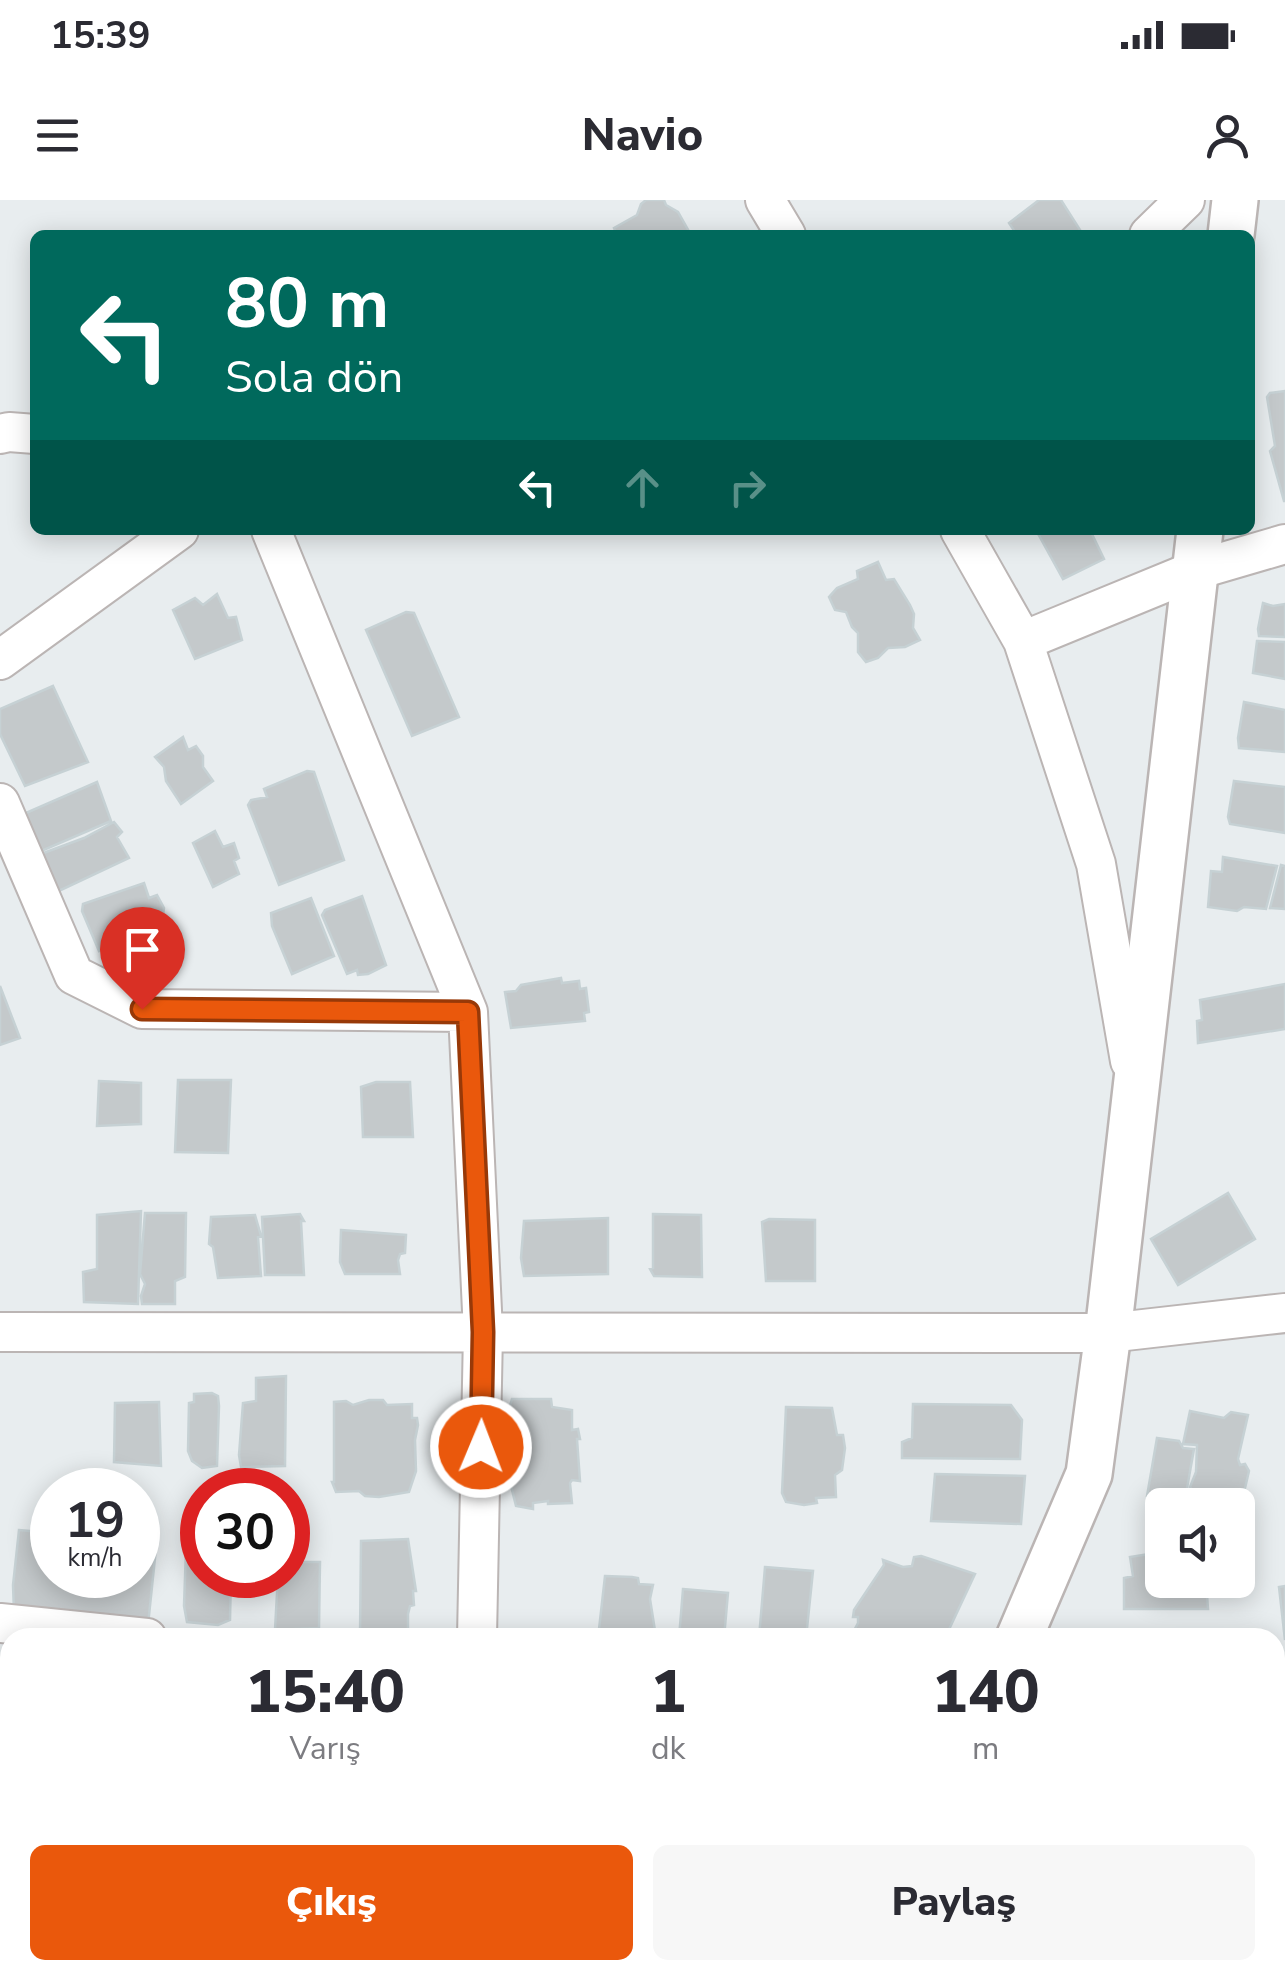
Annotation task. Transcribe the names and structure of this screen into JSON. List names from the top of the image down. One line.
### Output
{"page":{"status":"15:39","header":"Navio","turn":["80 m","Sola dön"],"speed":"19 km/h","limit":"30","eta":["15:40","Varış","1","dk","140","m"],"buttons":["Çıkış","Paylaş"]}}
